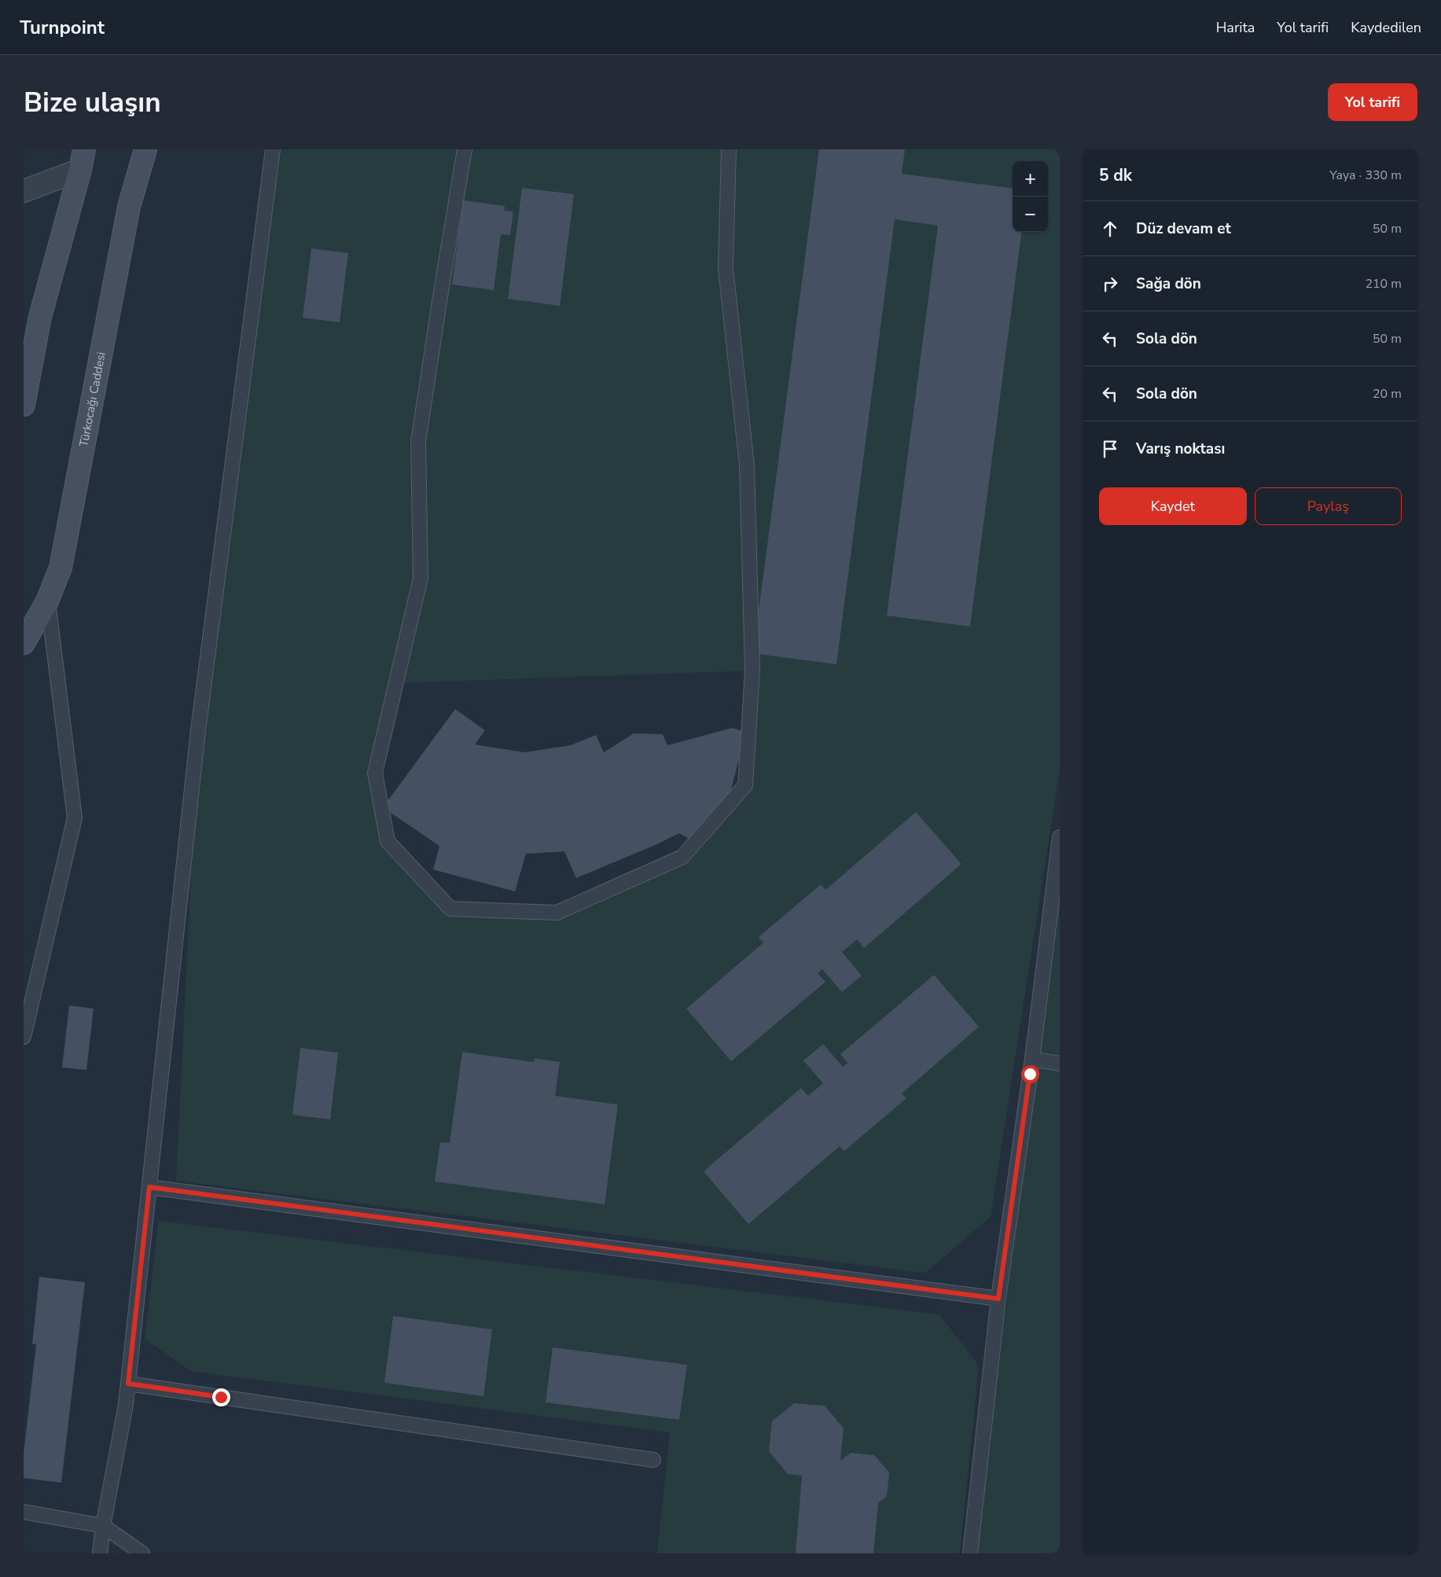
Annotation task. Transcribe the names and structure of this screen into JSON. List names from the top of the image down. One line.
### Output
{"streets":{"main road":["Türkocağı Caddesi"]},"page":{"header":"Turnpoint","nav":["Harita","Yol tarifi","Kaydedilen"],"buttons":["Yol tarifi",["Kaydet","Paylaş"]],"title":"Bize ulaşın","heading":["5 dk","Yaya · 330 m"],"map_buttons":["+","−"],"list":[["Düz devam et","50 m"],["Sağa dön","210 m"],["Sola dön","50 m"],["Sola dön","20 m"],"Varış noktası"]}}
